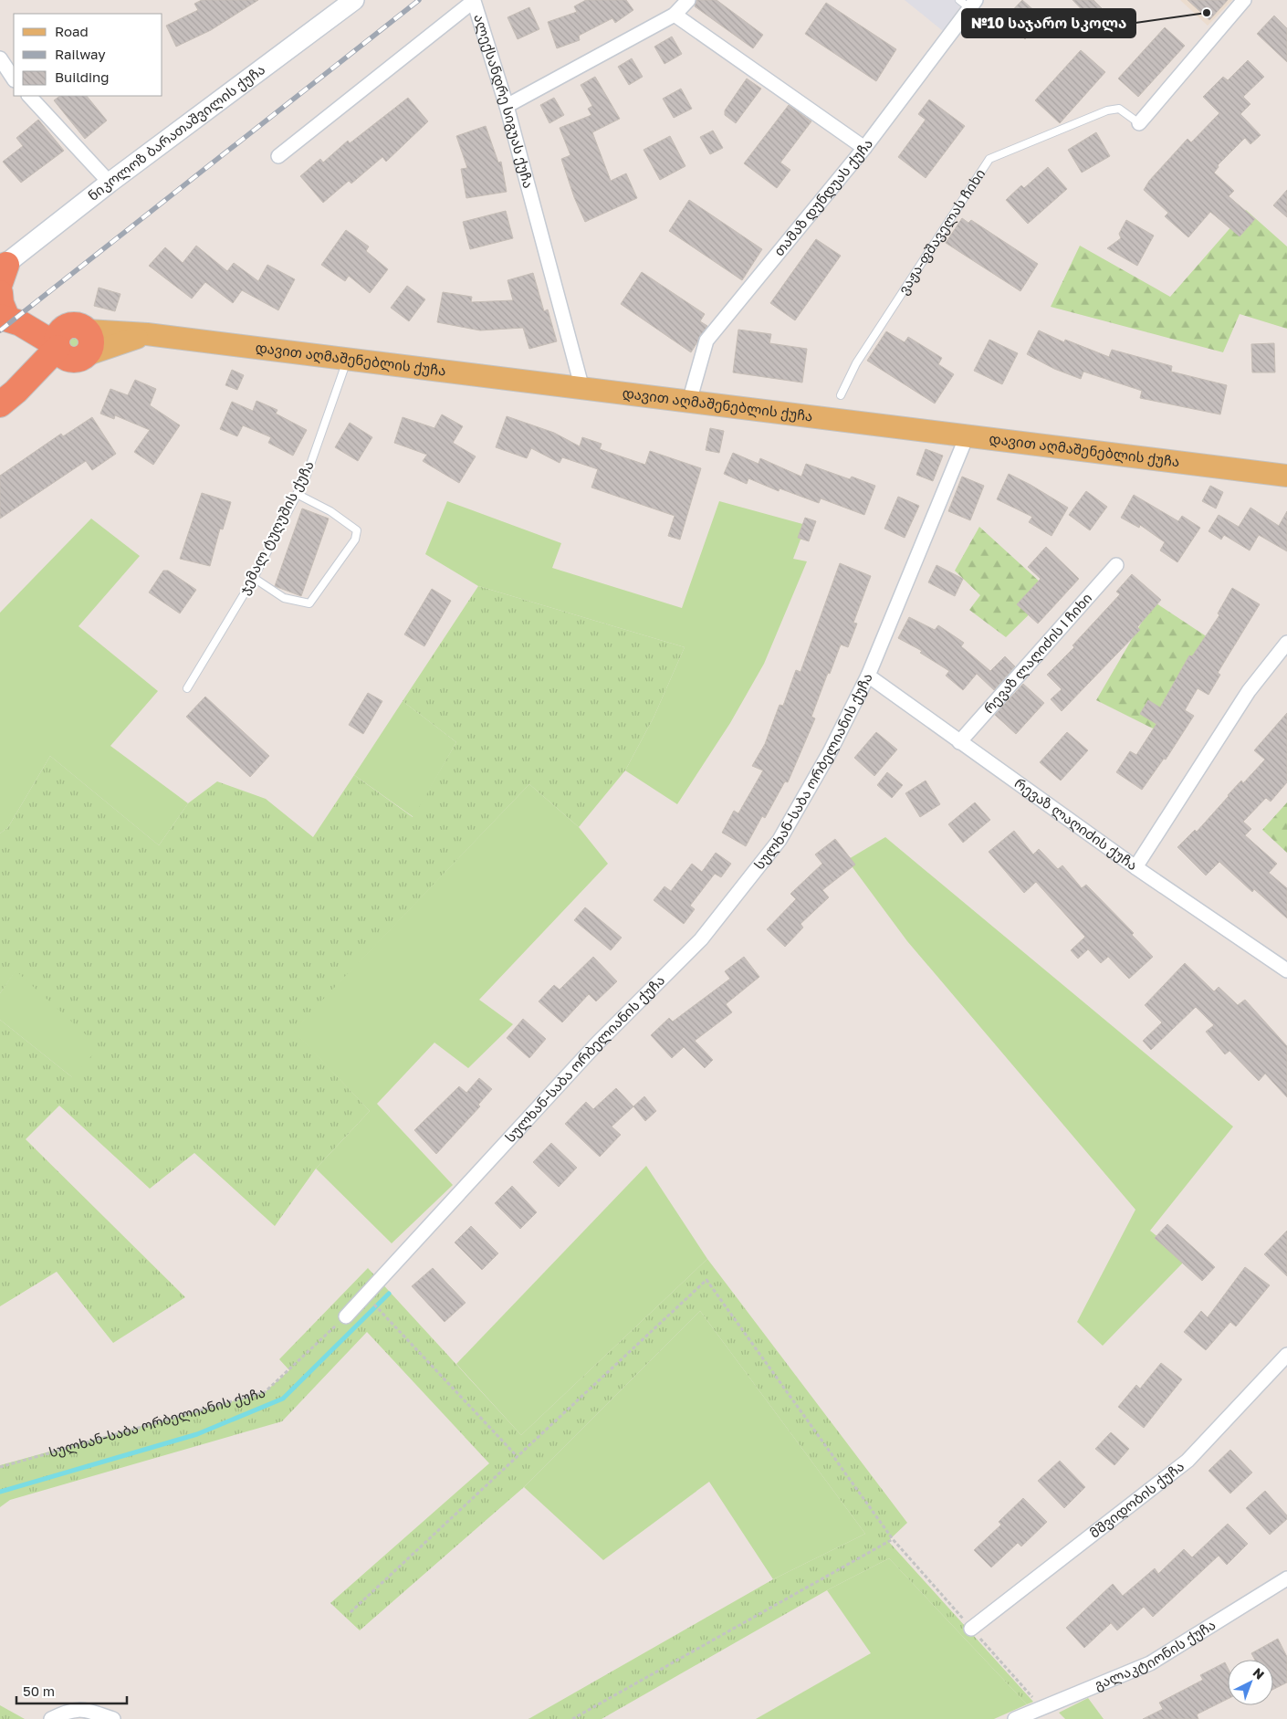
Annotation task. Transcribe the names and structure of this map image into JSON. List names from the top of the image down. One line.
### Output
{"streets":{"main road":["დავით აღმაშენებლის ქუჩა"],"street":["ალექსანდრე სიგუას ქუჩა","ნიკოლოზ ბარათაშვილის ქუჩა","თამაზ დუნდუას ქუჩა","ვაჟა-ფშაველას ჩიხი","რევაზ ლაღიძის I ჩიხი","სულხან-საბა ორბელიანის ქუჩა","რევაზ ლაღიძის ქუჩა","მშვიდობის ქუჩა","გალაკტიონის ქუჩა"],"lane":["ჯემალ ტუღუშის ქუჩა"]},"crossings":[["ალექსანდრე სიგუას ქუჩა","დავით აღმაშენებლის ქუჩა"],["თამაზ დუნდუას ქუჩა","დავით აღმაშენებლის ქუჩა"],["დავით აღმაშენებლის ქუჩა","ჯემალ ტუღუშის ქუჩა"],["დავით აღმაშენებლის ქუჩა","სულხან-საბა ორბელიანის ქუჩა"],["რევაზ ლაღიძის I ჩიხი","რევაზ ლაღიძის ქუჩა"],["სულხან-საბა ორბელიანის ქუჩა","რევაზ ლაღიძის ქუჩა"]],"places":["№10 საჯარო სკოლა"],"legend":["Road","Railway","Building"],"scale_bar":"50 m","north":"top right"}
